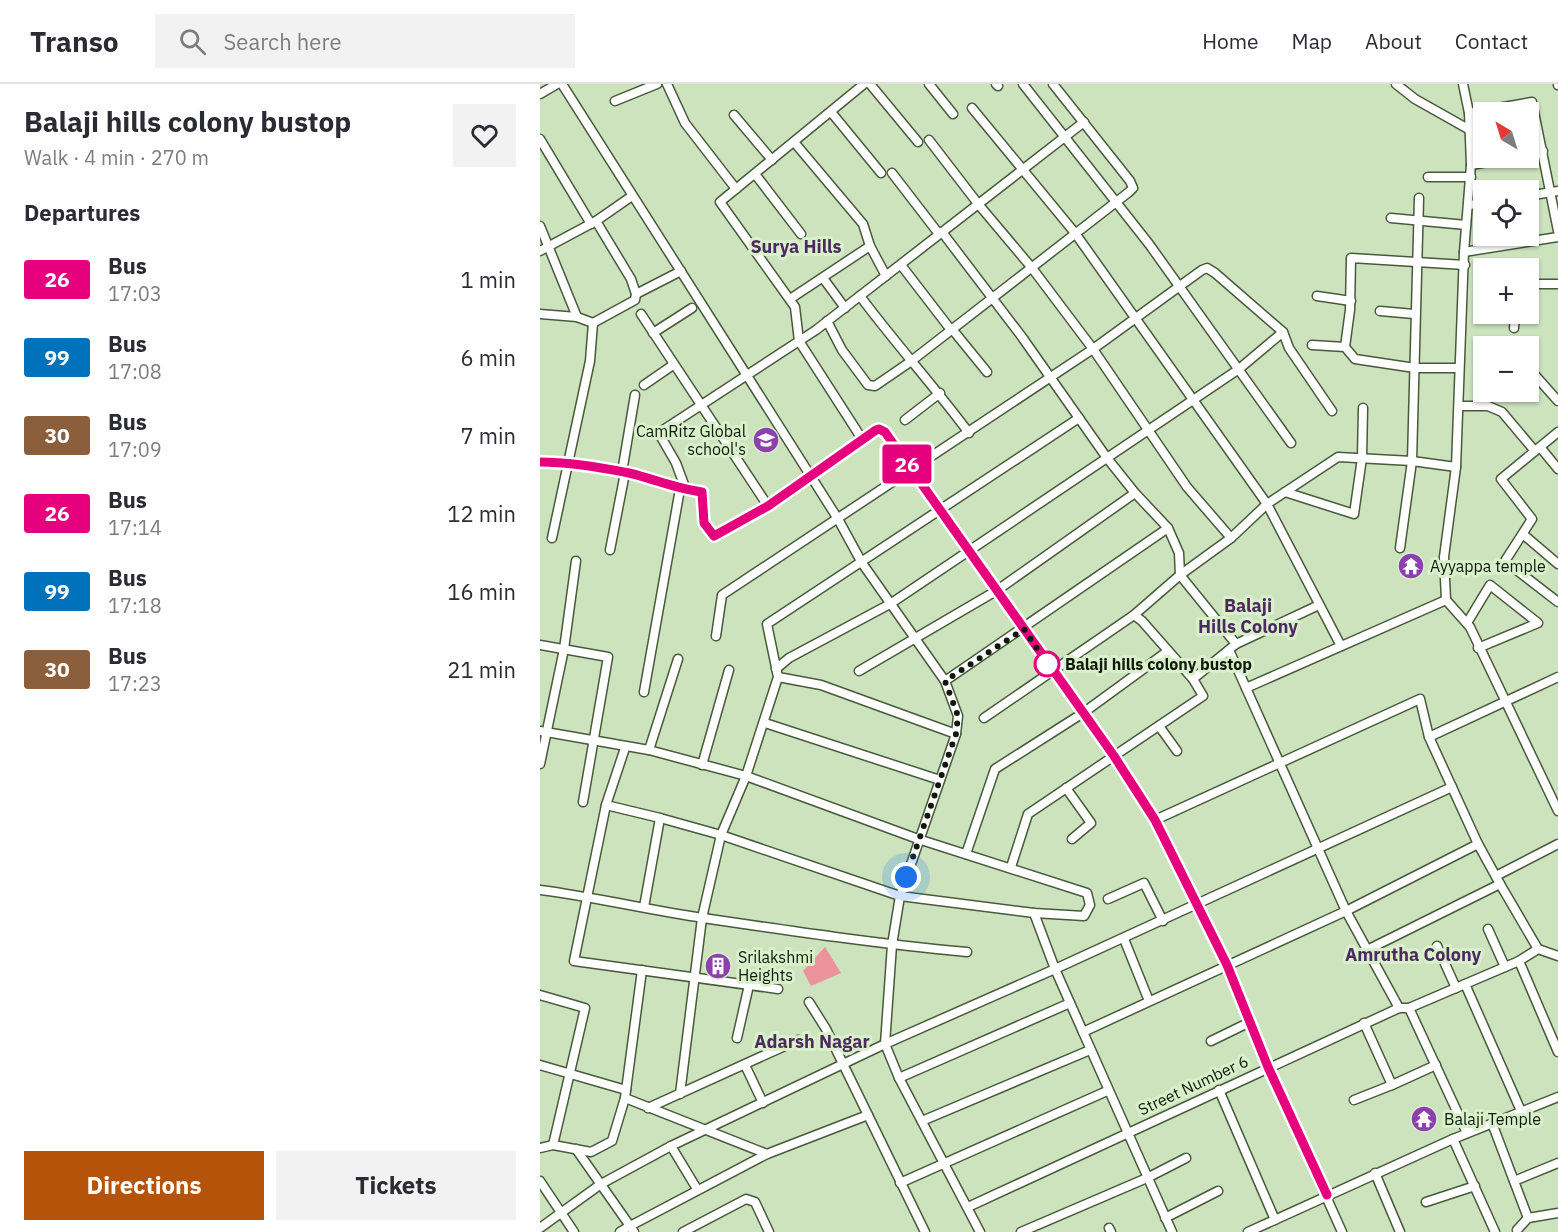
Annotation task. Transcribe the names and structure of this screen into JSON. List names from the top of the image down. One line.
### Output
{"streets":{"street":["Street Number 6"]},"districts":["Surya Hills","Balaji Hills Colony","Amrutha Colony","Adarsh Nagar"],"places":{"school or university":["CamRitz Global school's"],"temple":["Ayyappa temple","Balaji Temple"],"other":["Balaji hills colony bustop"],"building":["Srilakshmi Heights"]},"lines":["bus line 26"],"north":"top left","page":{"header":"Transo","search":"Search here","nav":["Home","Map","About","Contact"],"heading":[["Balaji hills colony bustop","Walk · 4 min · 270 m"],"Departures"],"on_map":"26","map_buttons":["+","−"],"list":[{"mark":"26","name":"Bus","note":"17:03","value":"1 min"},{"mark":"99","name":"Bus","note":"17:08","value":"6 min"},{"mark":"30","name":"Bus","note":"17:09","value":"7 min"},{"mark":"26","name":"Bus","note":"17:14","value":"12 min"},{"mark":"99","name":"Bus","note":"17:18","value":"16 min"},{"mark":"30","name":"Bus","note":"17:23","value":"21 min"}],"buttons":["Directions","Tickets"]}}
